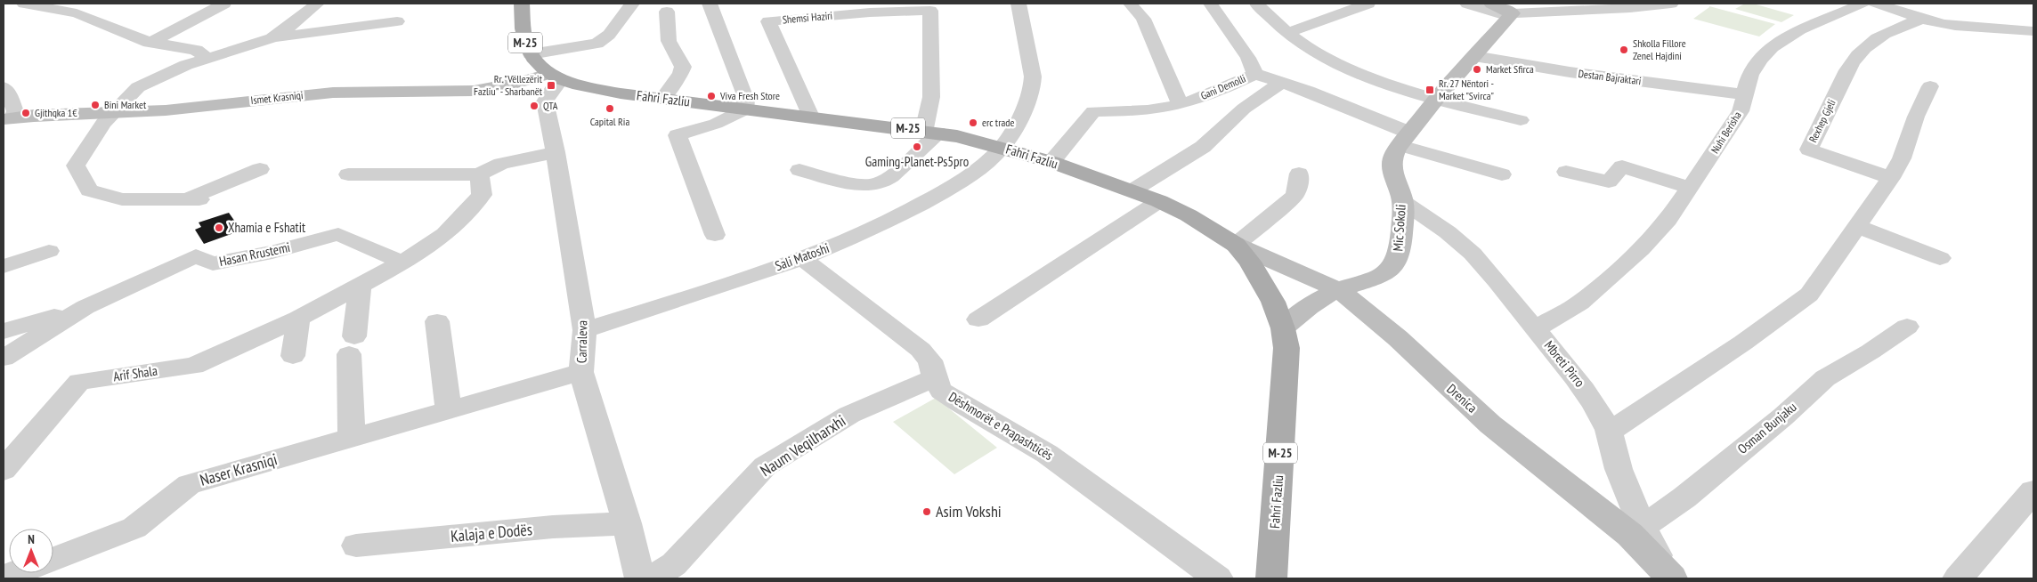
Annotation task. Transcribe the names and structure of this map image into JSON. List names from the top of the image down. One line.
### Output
{"streets":{"main road":["M-25","Fahri Fazliu"],"street":["Shemsi Haziri","Destan Bajraktari","Gani Demolli","Ismet Krasniqi","Rexhep Gjeli","Nuhi Berisha","Mic Sokoli","Hasan Rrustemi","Sali Matoshi","Carraleva","Mbreti Pirro","Arif Shala","Drenica","Dëshmorët e Prapashticës","Osman Bunjaku","Naum Veqilharxhi","Naser Krasniqi","Kalaja e Dodës"]},"crossings":[["Shemsi Haziri","Fahri Fazliu"],["Destan Bajraktari","Nuhi Berisha"],["Destan Bajraktari","Mic Sokoli"],["Gani Demolli","Fahri Fazliu"],["Gani Demolli","Mic Sokoli"],["Ismet Krasniqi","Fahri Fazliu"],["Ismet Krasniqi","Carraleva"],["Fahri Fazliu","Mic Sokoli"],["Fahri Fazliu","Sali Matoshi"],["Fahri Fazliu","Carraleva"],["Fahri Fazliu","Drenica"],["Nuhi Berisha","Mbreti Pirro"],["Mic Sokoli","Mbreti Pirro"],["Mic Sokoli","Drenica"],["Hasan Rrustemi","Arif Shala"],["Sali Matoshi","Carraleva"],["Sali Matoshi","Dëshmorët e Prapashticës"],["Carraleva","Naser Krasniqi"],["Carraleva","Kalaja e Dodës"],["Mbreti Pirro","Drenica"],["Mbreti Pirro","Osman Bunjaku"],["Drenica","Osman Bunjaku"],["Dëshmorët e Prapashticës","Naum Veqilharxhi"]],"places":{"other":["Shkolla Fillore Zenel Hajdini","Market Sfirca","Viva Fresh Store","Bini Market","QTA","Capital Ria","Gjithqka 1€","erc trade","Gaming-Planet-Ps5pro","Xhamia e Fshatit","Asim Vokshi"],"transit":["Rr. \"Vëllezërit Fazliu\" - Sharbanët","Rr. 27 Nëntori - Market \"Svirca\""]},"north":"top"}
